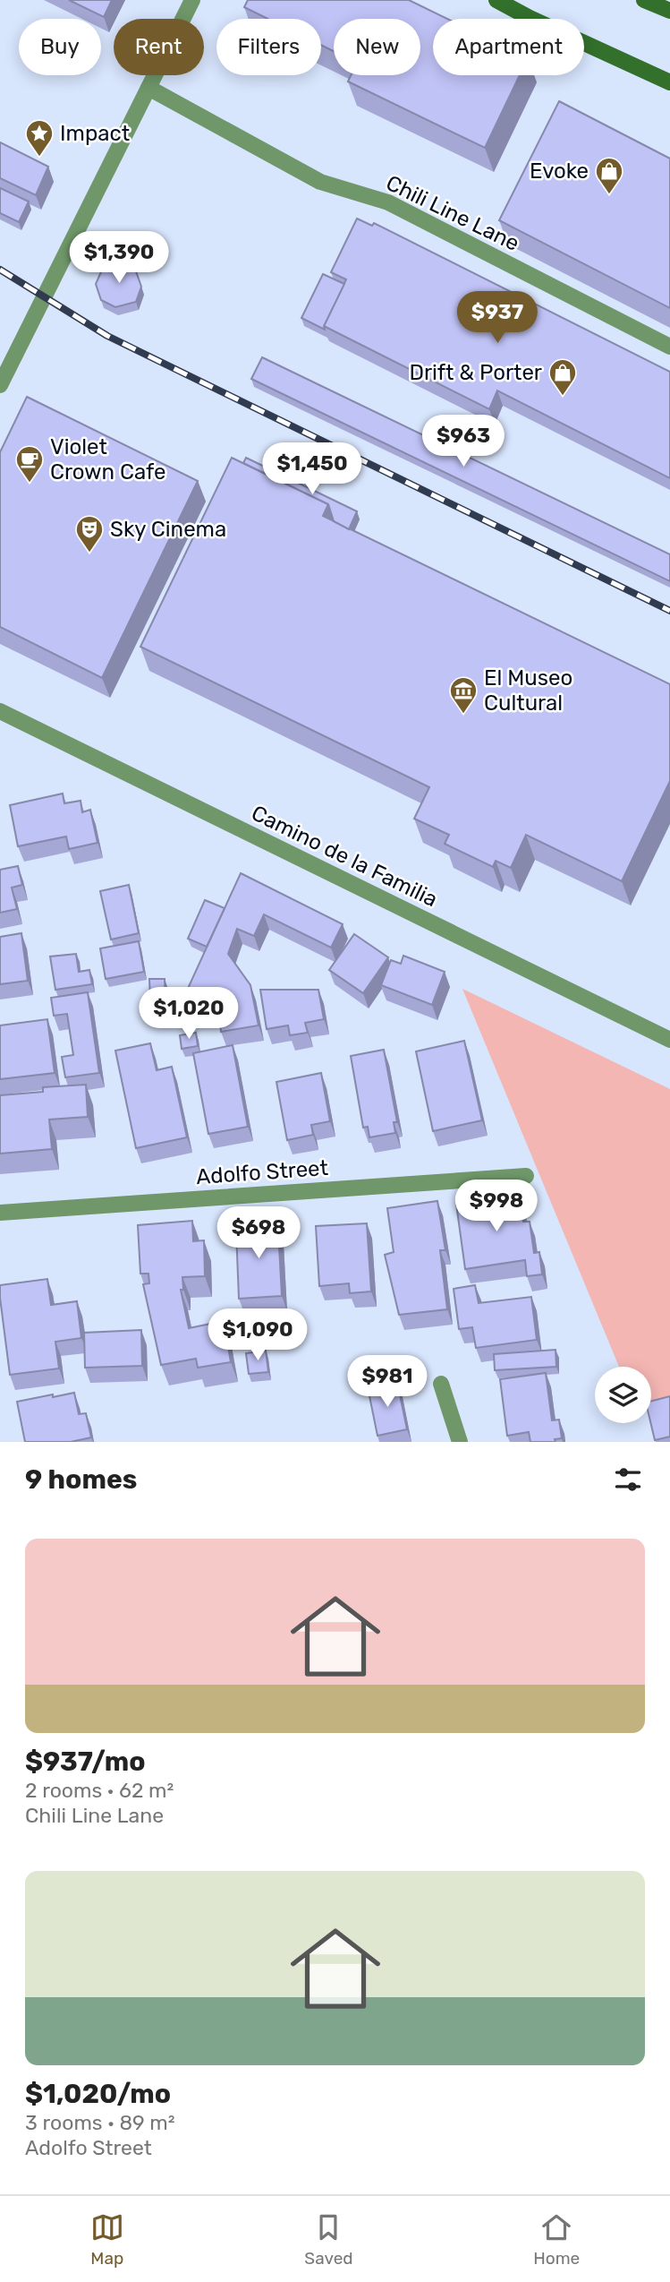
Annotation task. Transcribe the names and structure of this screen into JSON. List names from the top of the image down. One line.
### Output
{"streets":{"street":["Chili Line Lane","Camino de la Familia","Adolfo Street"]},"places":{"place":["Impact"],"shop":["Evoke","Drift & Porter"],"cafe":["Violet Crown Cafe"],"theatre":["Sky Cinema"],"museum":["El Museo Cultural"]},"page":{"chip":["Buy","Rent","Filters","New","Apartment"],"price":["$1,390","$937","$963","$1,450","$1,020","$998","$698","$1,090","$981"],"heading":"9 homes","list":[{"name":"$937/mo","note":"2 rooms · 62 m² · Chili Line Lane"},{"name":"$1,020/mo","note":"3 rooms · 89 m² · Adolfo Street"}],"tabs":["Map","Saved","Home"]}}
